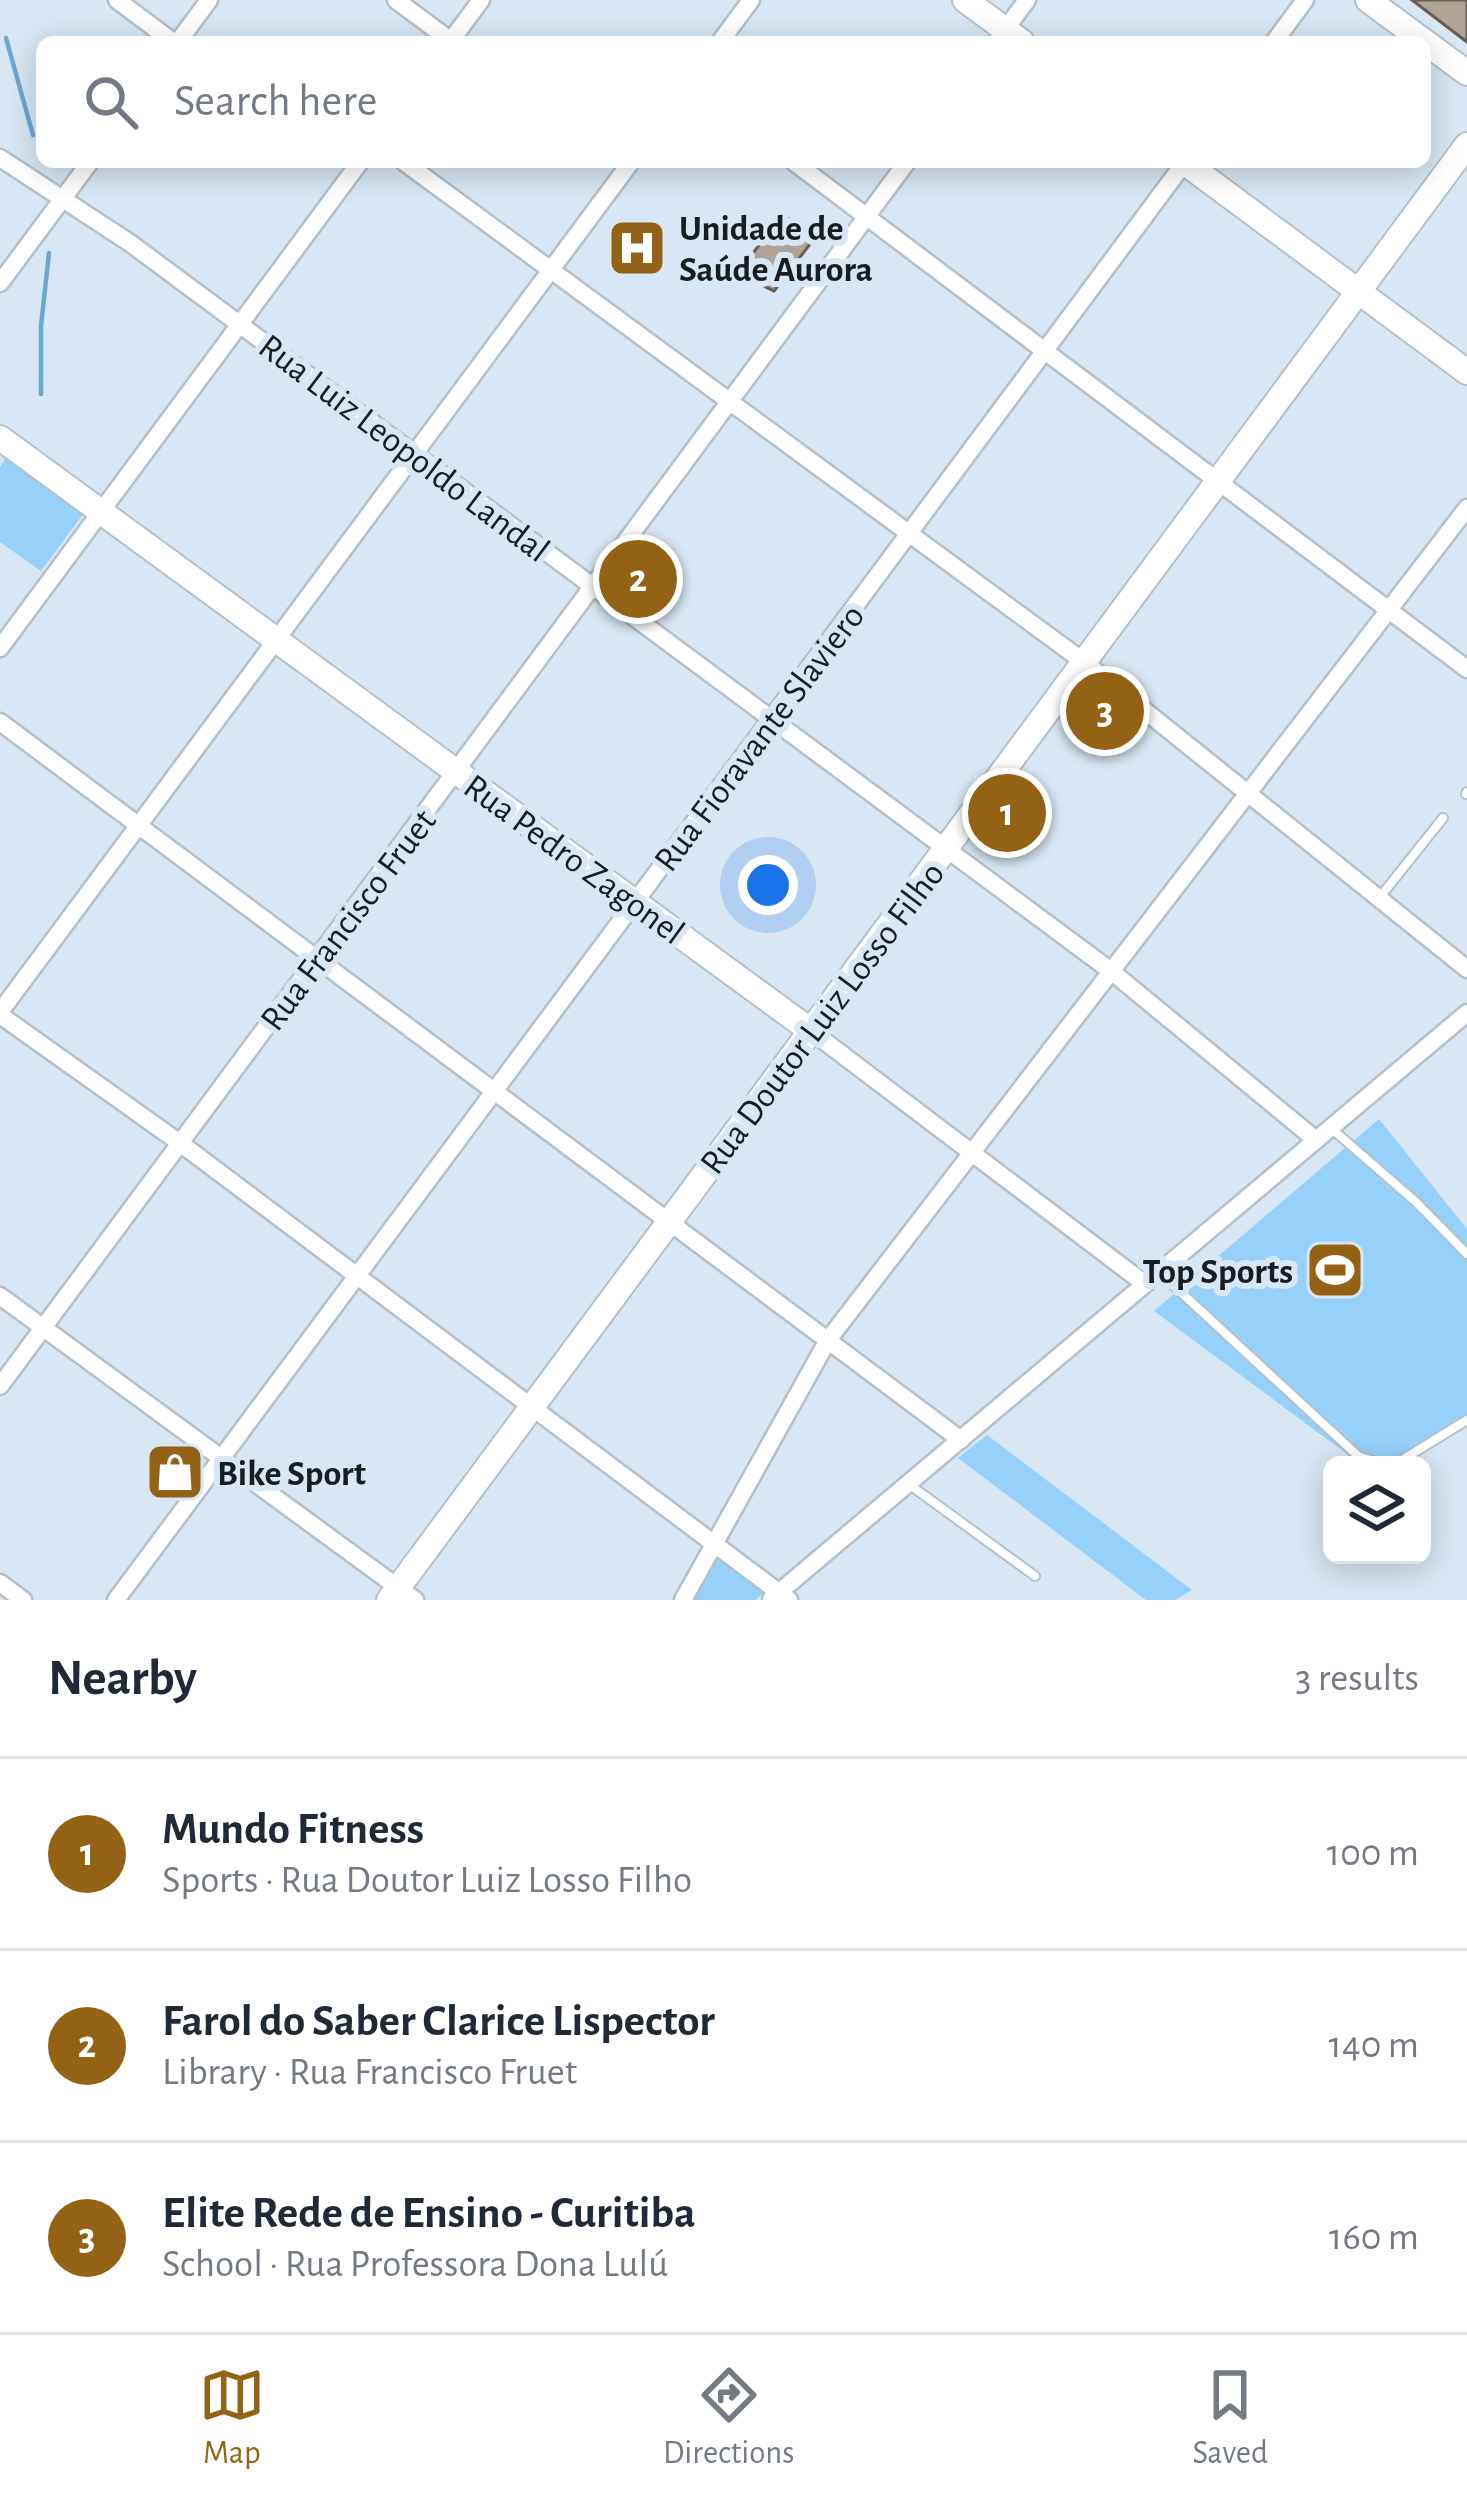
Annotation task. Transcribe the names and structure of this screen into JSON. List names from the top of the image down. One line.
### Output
{"streets":{"street":["Rua Luiz Leopoldo Landal","Rua Fioravante Slaviero","Rua Pedro Zagonel","Rua Francisco Fruet","Rua Doutor Luiz Losso Filho"]},"crossings":[["Rua Luiz Leopoldo Landal","Rua Fioravante Slaviero"],["Rua Luiz Leopoldo Landal","Rua Francisco Fruet"],["Rua Luiz Leopoldo Landal","Rua Doutor Luiz Losso Filho"],["Rua Fioravante Slaviero","Rua Pedro Zagonel"],["Rua Pedro Zagonel","Rua Francisco Fruet"],["Rua Pedro Zagonel","Rua Doutor Luiz Losso Filho"]],"places":{"hospital":["Unidade de Saúde Aurora"],"sports":["Top Sports"],"shop":["Bike Sport"]},"page":{"search":"Search here","pins":["2","3","1"],"heading":["Nearby","3 results"],"list":[{"mark":"1","name":"Mundo Fitness","note":"Sports · Rua Doutor Luiz Losso Filho","value":"100 m"},{"mark":"2","name":"Farol do Saber Clarice Lispector","note":"Library · Rua Francisco Fruet","value":"140 m"},{"mark":"3","name":"Elite Rede de Ensino - Curitiba","note":"School · Rua Professora Dona Lulú","value":"160 m"}],"nav":["Map","Directions","Saved"]}}
